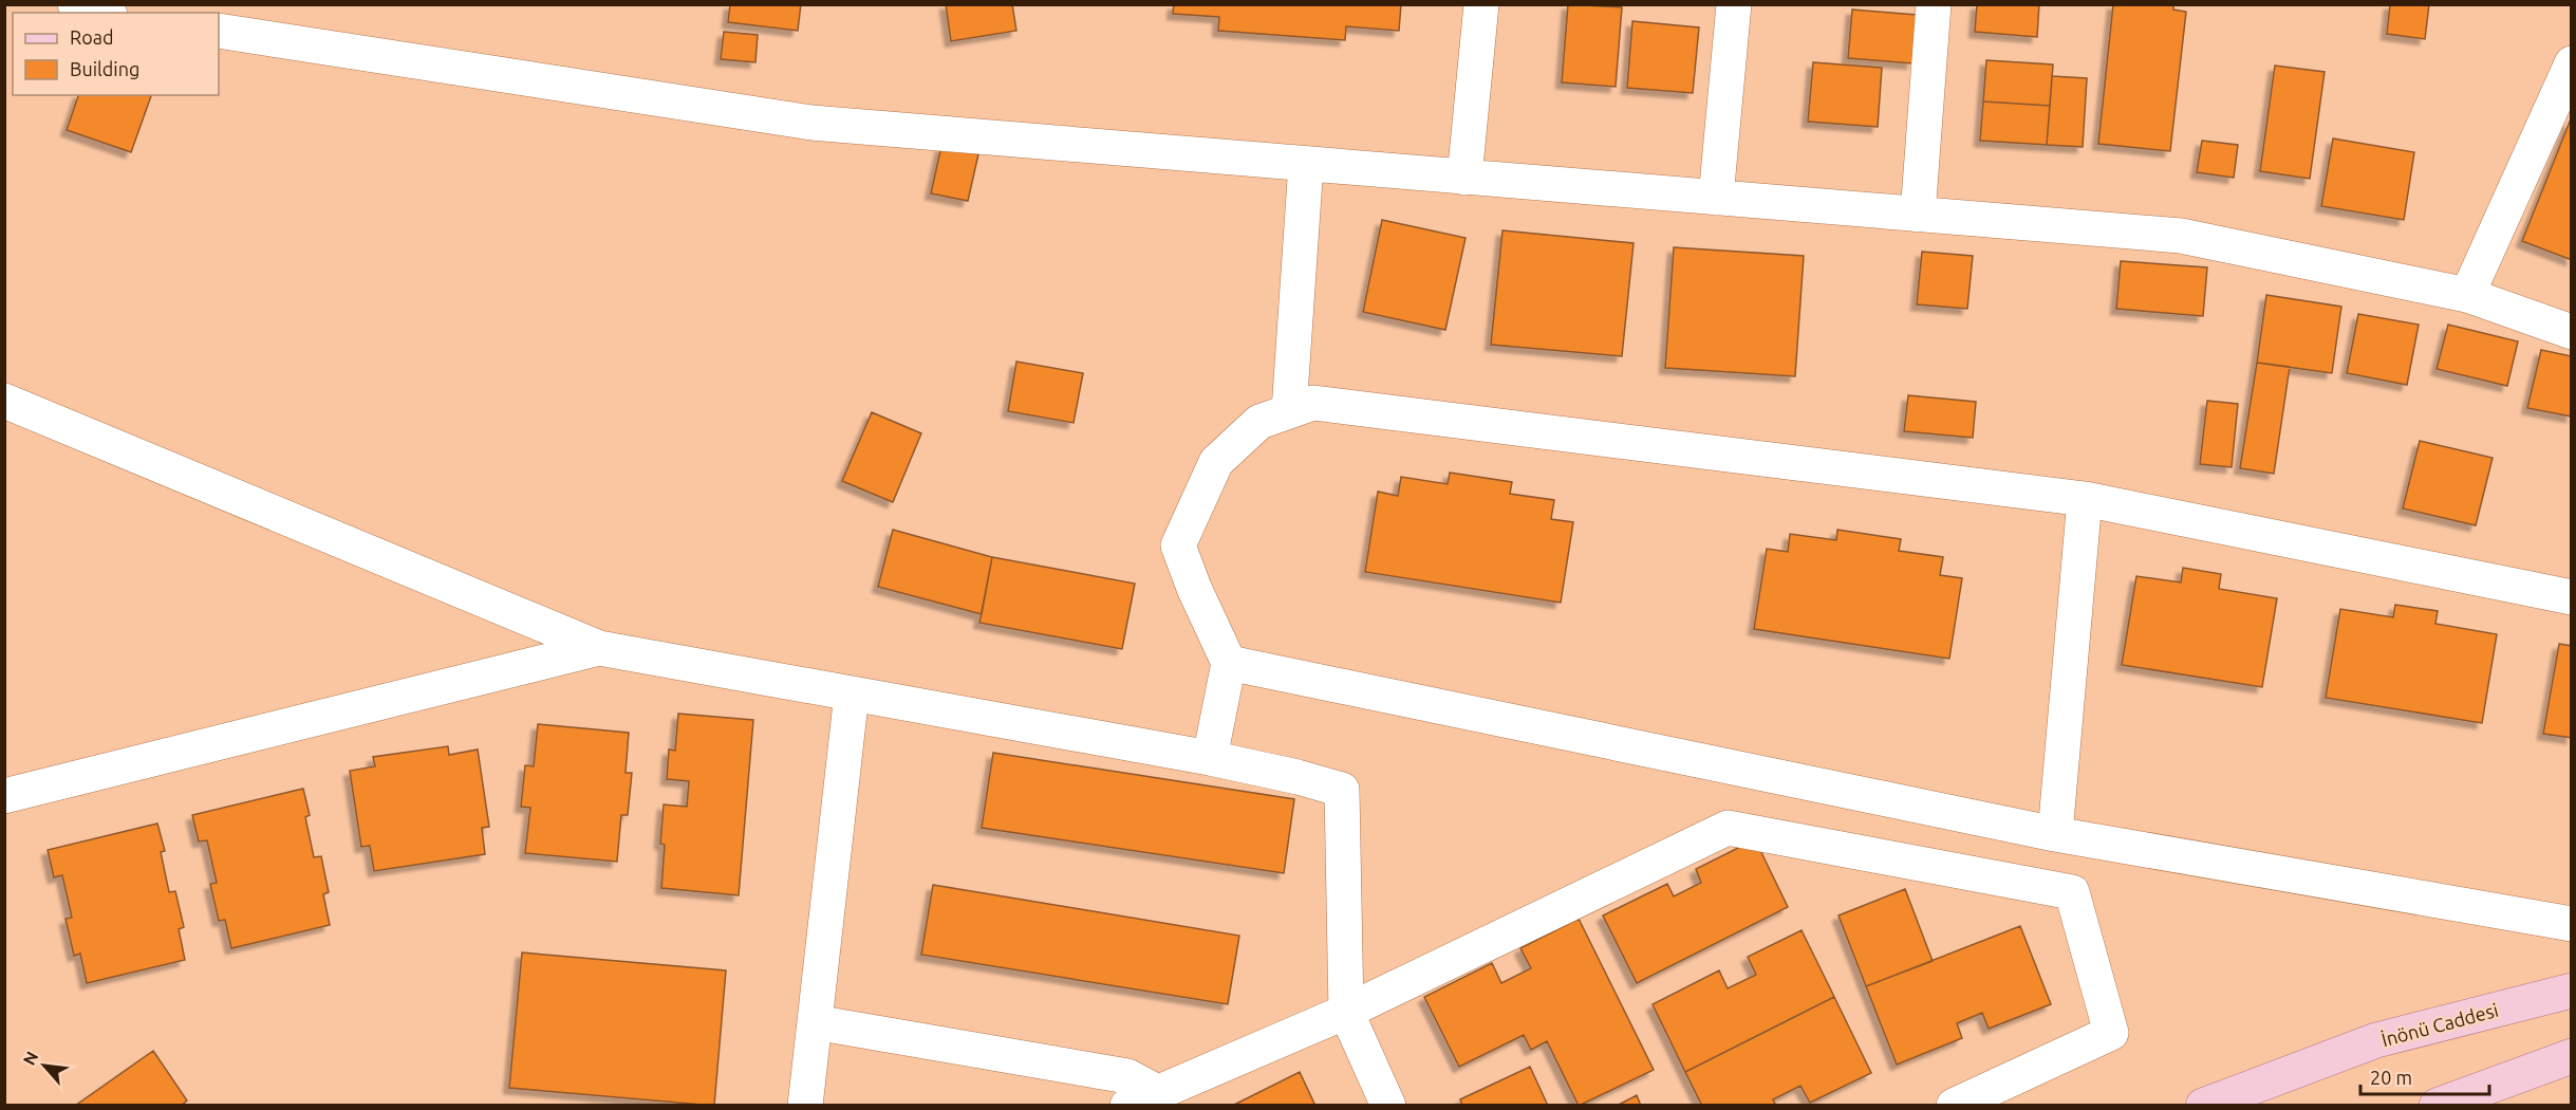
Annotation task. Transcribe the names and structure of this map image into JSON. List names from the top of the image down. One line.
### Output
{"streets":{"main road":["İnönü Caddesi"]},"legend":["Road","Building"],"scale_bar":"20 m","north":"top left"}
